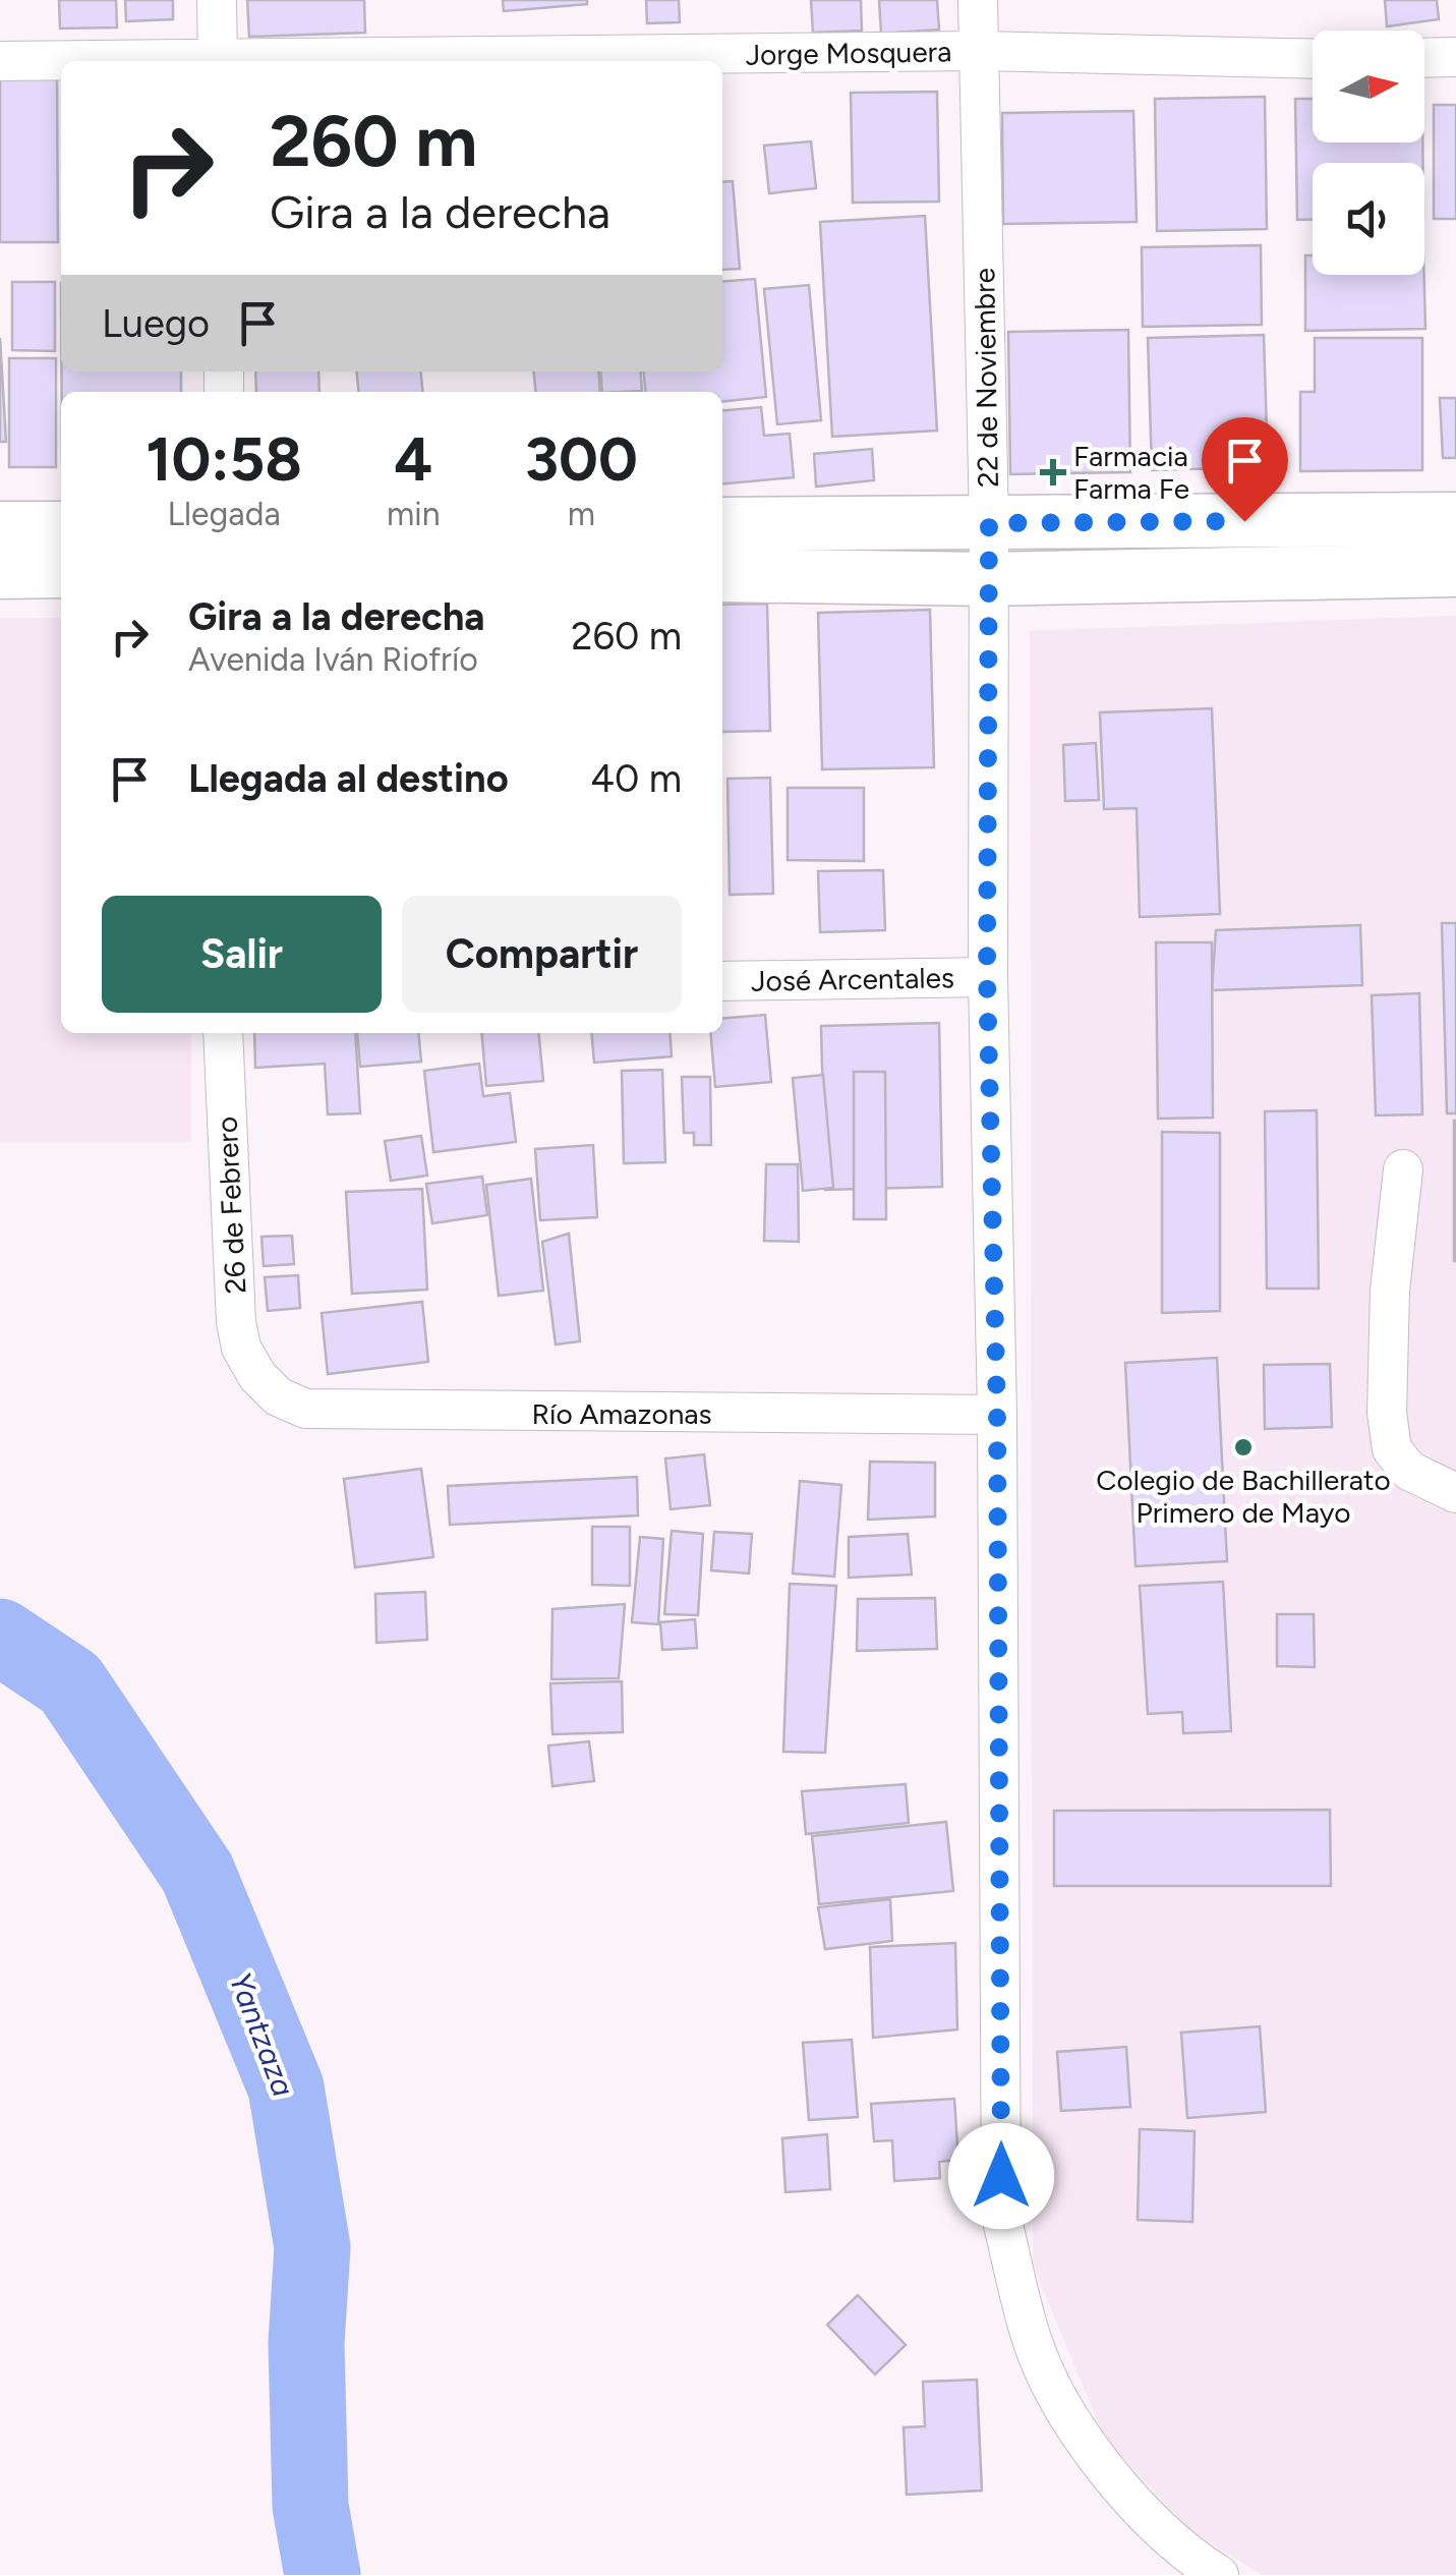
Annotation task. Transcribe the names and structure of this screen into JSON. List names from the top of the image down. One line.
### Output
{"streets":{"street":["Jorge Mosquera","22 de Noviembre","José Arcentales","26 de Febrero","Río Amazonas"]},"crossings":[["Jorge Mosquera","22 de Noviembre"],["22 de Noviembre","José Arcentales"],["22 de Noviembre","Río Amazonas"],["26 de Febrero","Río Amazonas"]],"water":["Yantzaza"],"places":{"health":["Farmacia Farma Fe"],"other":["Colegio de Bachillerato Primero de Mayo"]},"north":"right","page":{"turn":["260 m","Gira a la derecha"],"then":"Luego","eta":["10:58","Llegada","4","min","300","m"],"list":[{"name":"Gira a la derecha","note":"Avenida Iván Riofrío","value":"260 m"},{"name":"Llegada al destino","value":"40 m"}],"buttons":["Salir","Compartir"]}}
